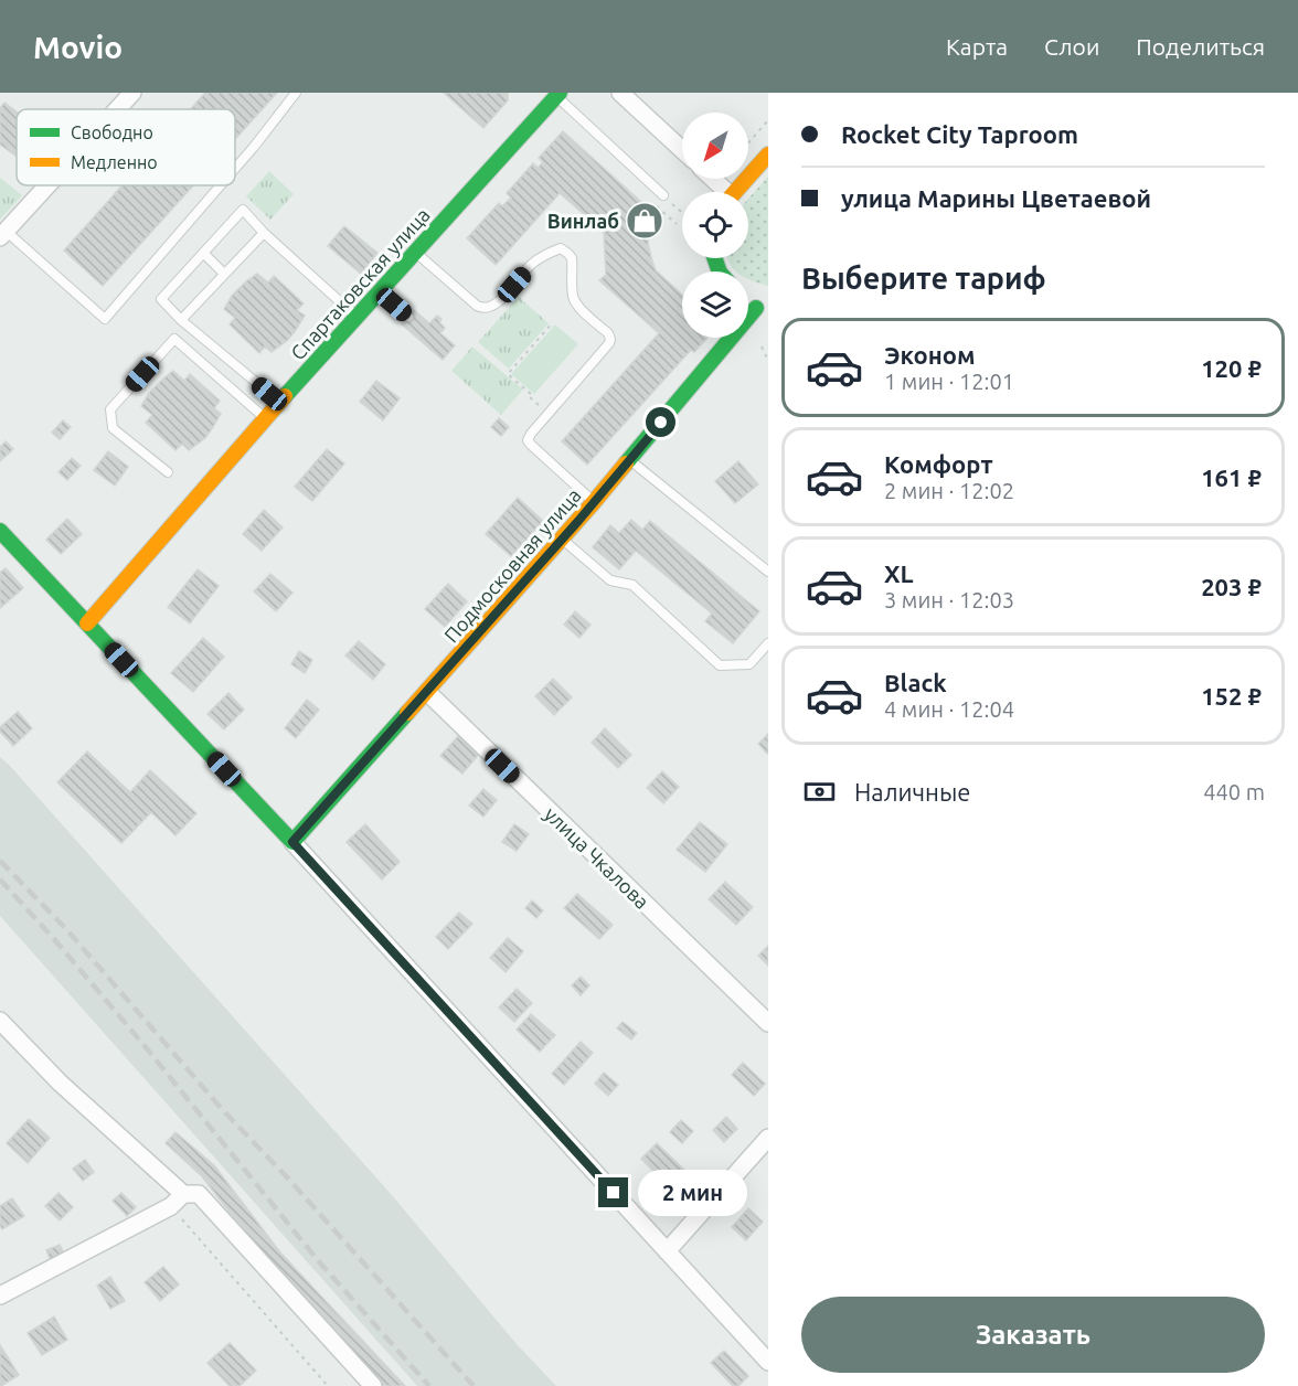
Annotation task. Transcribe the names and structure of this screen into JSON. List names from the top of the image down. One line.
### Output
{"streets":{"street":["Спартаковская улица","Подмосковная улица","улица Чкалова"]},"crossings":[["Подмосковная улица","улица Чкалова"]],"places":{"shop":["Винлаб"]},"legend":["Свободно","Медленно"],"north":"bottom left","page":{"header":"Movio","nav":["Карта","Слои","Поделиться"],"banner":["Rocket City Taproom","улица Марины Цветаевой"],"heading":"Выберите тариф","list":[{"name":"Эконом","note":"1 мин · 12:01","value":"120 ₽"},{"name":"Комфорт","note":"2 мин · 12:02","value":"161 ₽"},{"name":"XL","note":"3 мин · 12:03","value":"203 ₽"},{"name":"Black","note":"4 мин · 12:04","value":"152 ₽"}],"pay":["Наличные","440 m"],"bubble":"2 мин","buttons":"Заказать"}}
